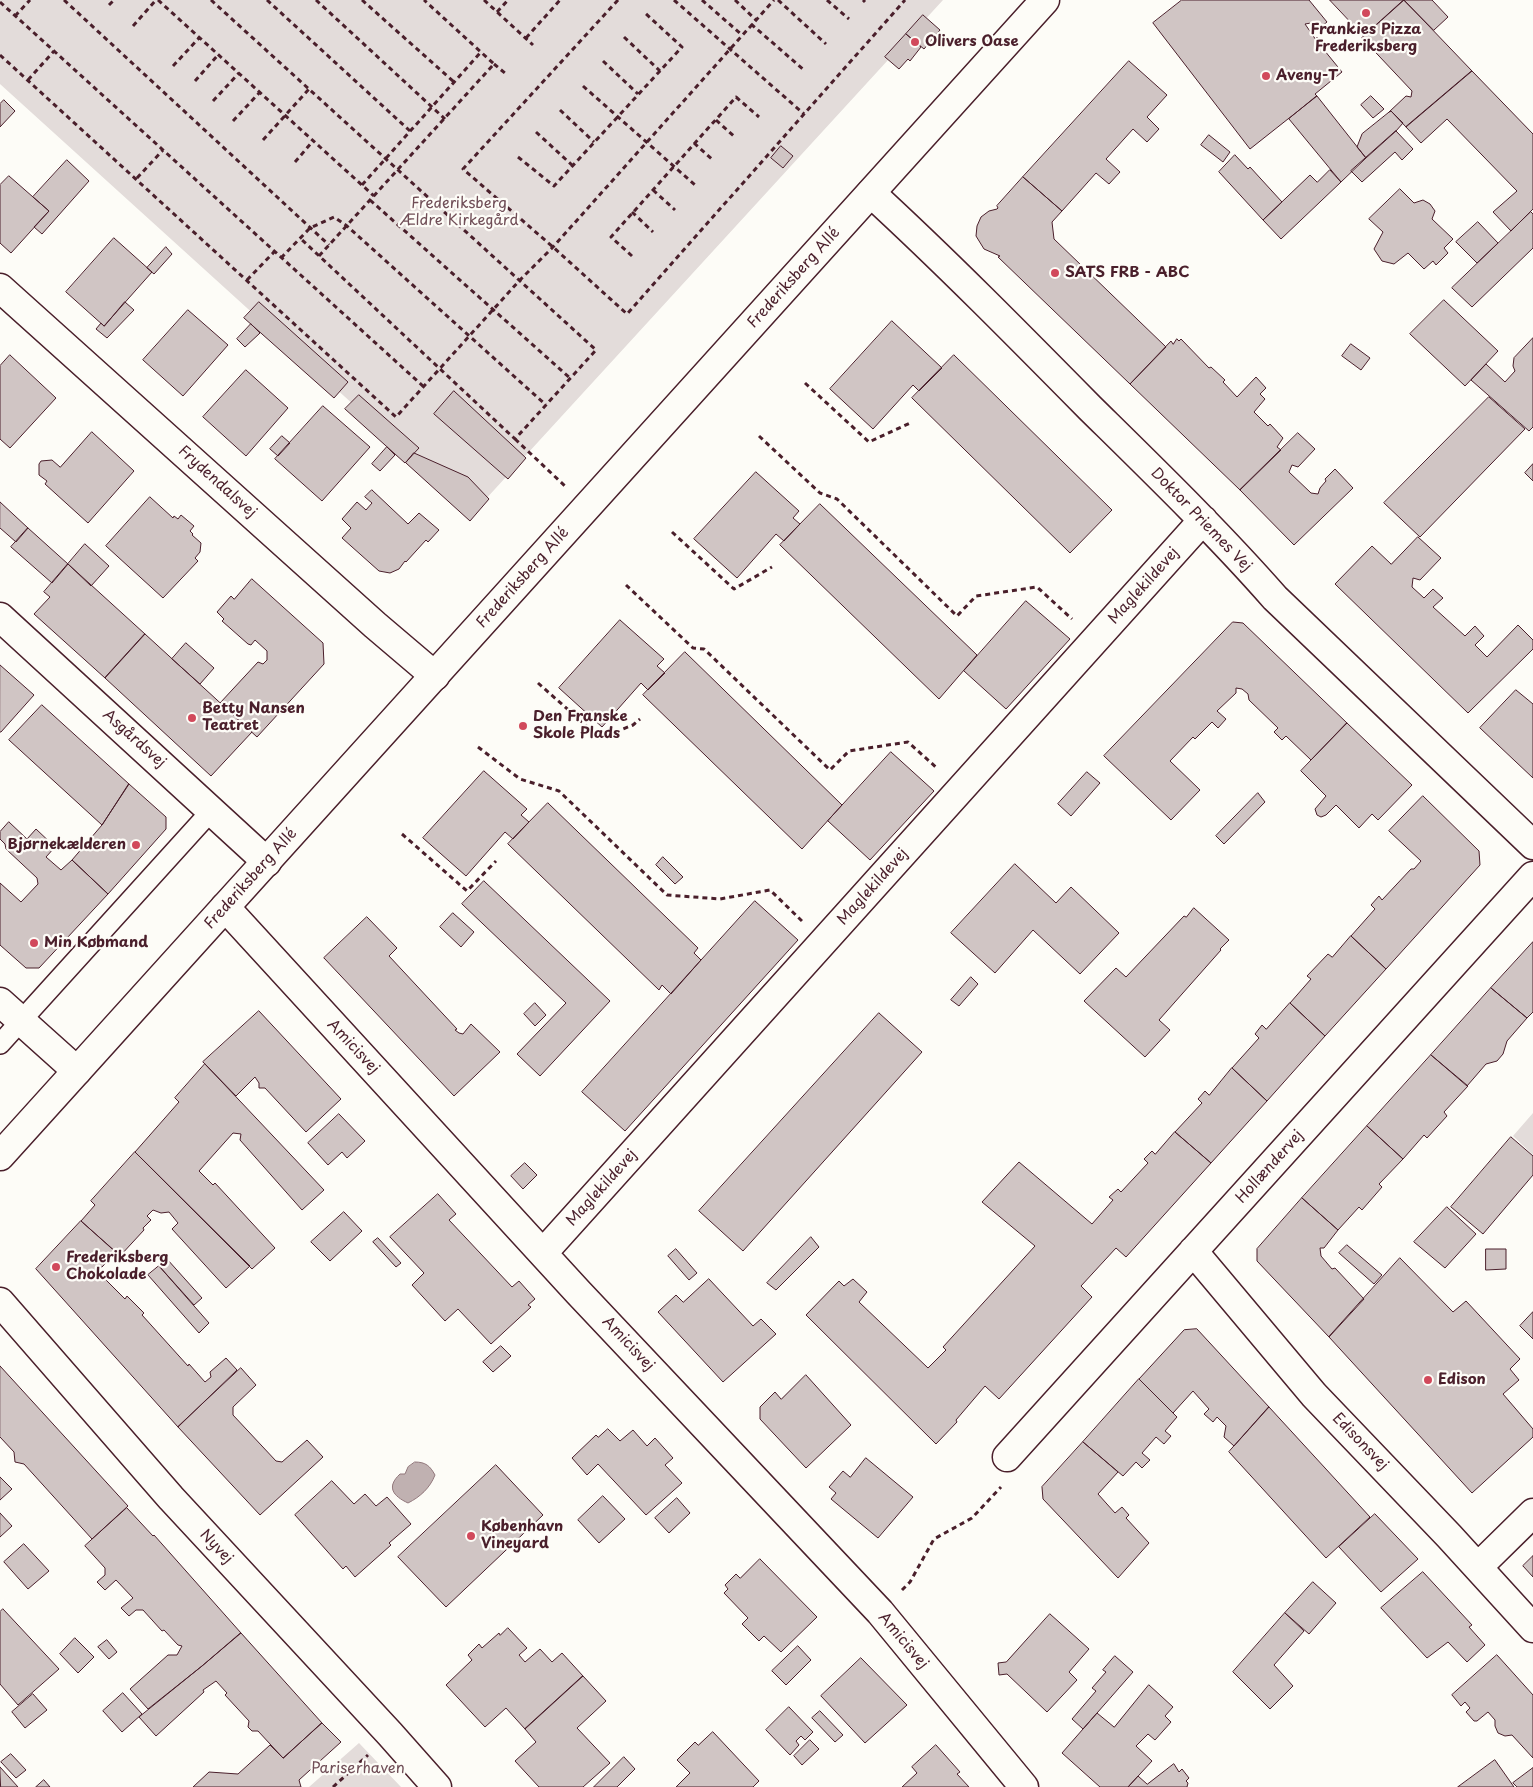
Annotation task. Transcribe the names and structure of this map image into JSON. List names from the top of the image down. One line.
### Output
{"streets":{"street":["Frederiksberg Allé","Frydendalsvej","Doktor Priemes Vej","Maglekildevej","Asgårdsvej","Amicisvej","Hollændervej","Edisonsvej","Nyvej"]},"crossings":[["Frederiksberg Allé","Frydendalsvej"],["Frederiksberg Allé","Doktor Priemes Vej"],["Frederiksberg Allé","Asgårdsvej"],["Frederiksberg Allé","Amicisvej"],["Doktor Priemes Vej","Maglekildevej"],["Maglekildevej","Amicisvej"],["Hollændervej","Edisonsvej"]],"parks":["Frederiksberg Ældre Kirkegård","Pariserhaven"],"places":["Frankies Pizza Frederiksberg","Olivers Oase","Aveny-T","SATS FRB - ABC","Betty Nansen Teatret","Den Franske Skole Plads","Bjørnekælderen","Min Købmand","Frederiksberg Chokolade","Edison","København Vineyard"]}
